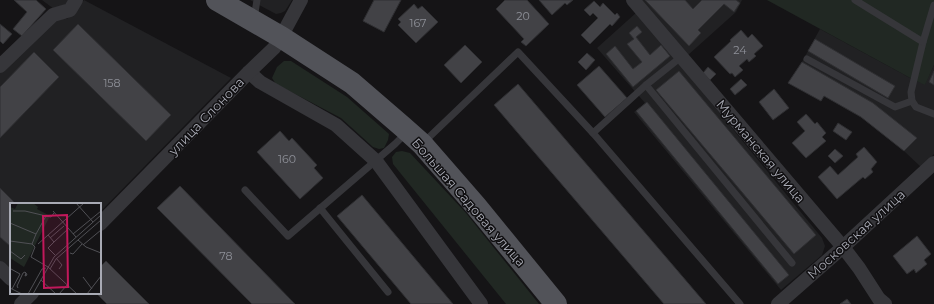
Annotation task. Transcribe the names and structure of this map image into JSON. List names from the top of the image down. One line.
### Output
{"streets":{"main road":["Большая Садовая улица"],"street":["улица Слонова","Мурманская улица","Московская улица"]},"crossings":[["улица Слонова","Большая Садовая улица"],["Мурманская улица","Московская улица"]],"house_numbers":["20","167","24","158","160","78"]}
